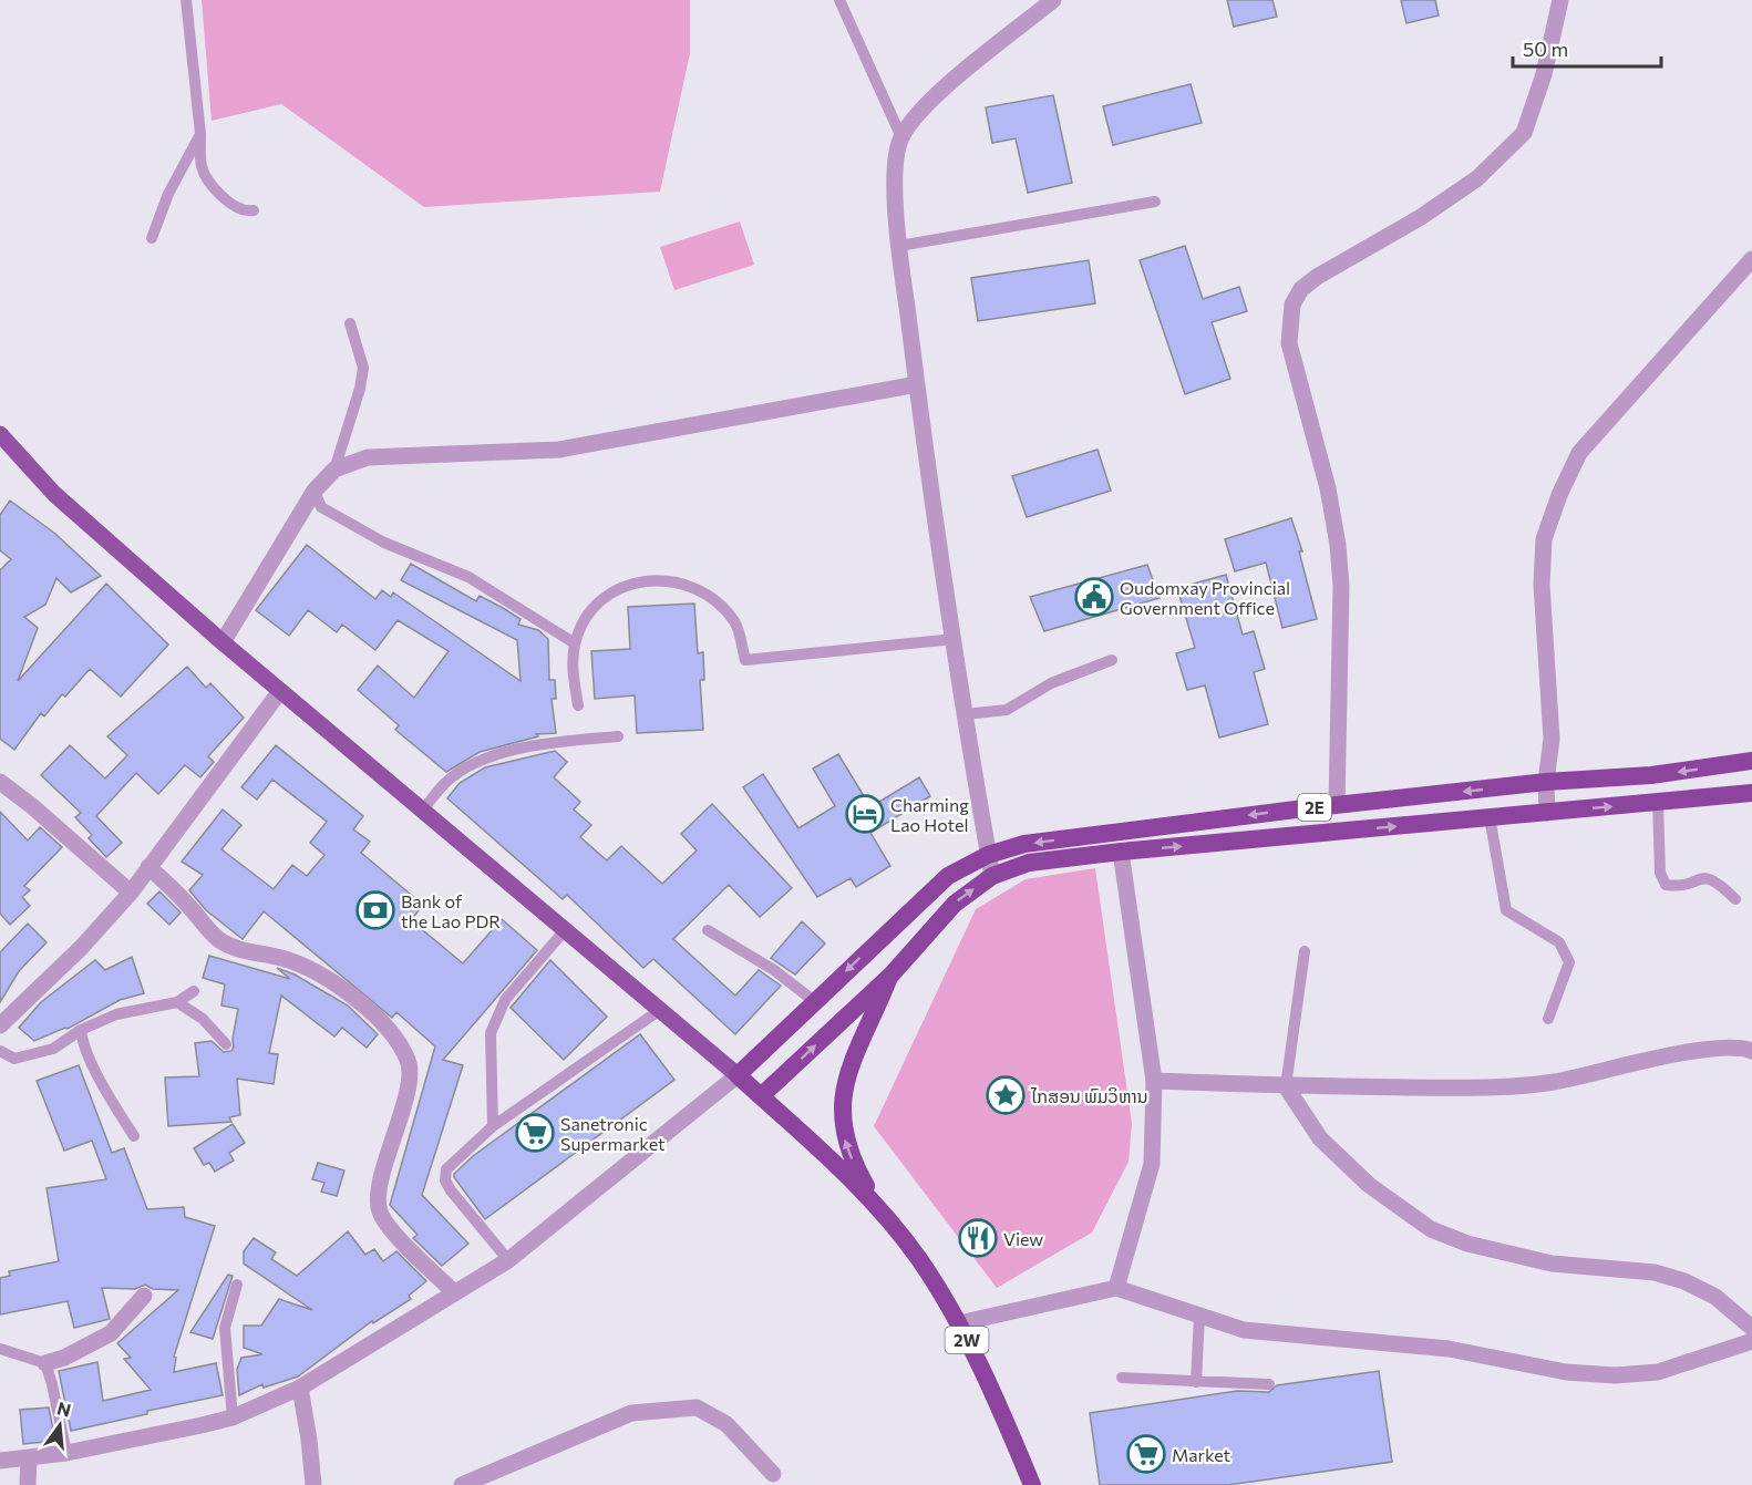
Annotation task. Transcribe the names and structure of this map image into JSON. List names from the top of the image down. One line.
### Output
{"streets":{"highway":["2E","2W"]},"crossings":[["2E","2W"]],"places":{"public building":["Oudomxay Provincial Government Office"],"hotel":["Charming Lao Hotel"],"bank":["Bank of the Lao PDR"],"place":["ໄກສອນ ພົມວິຫານ"],"supermarket":["Sanetronic Supermarket","Market"],"restaurant":["View"]},"scale_bar":"50 m","north":"top"}
